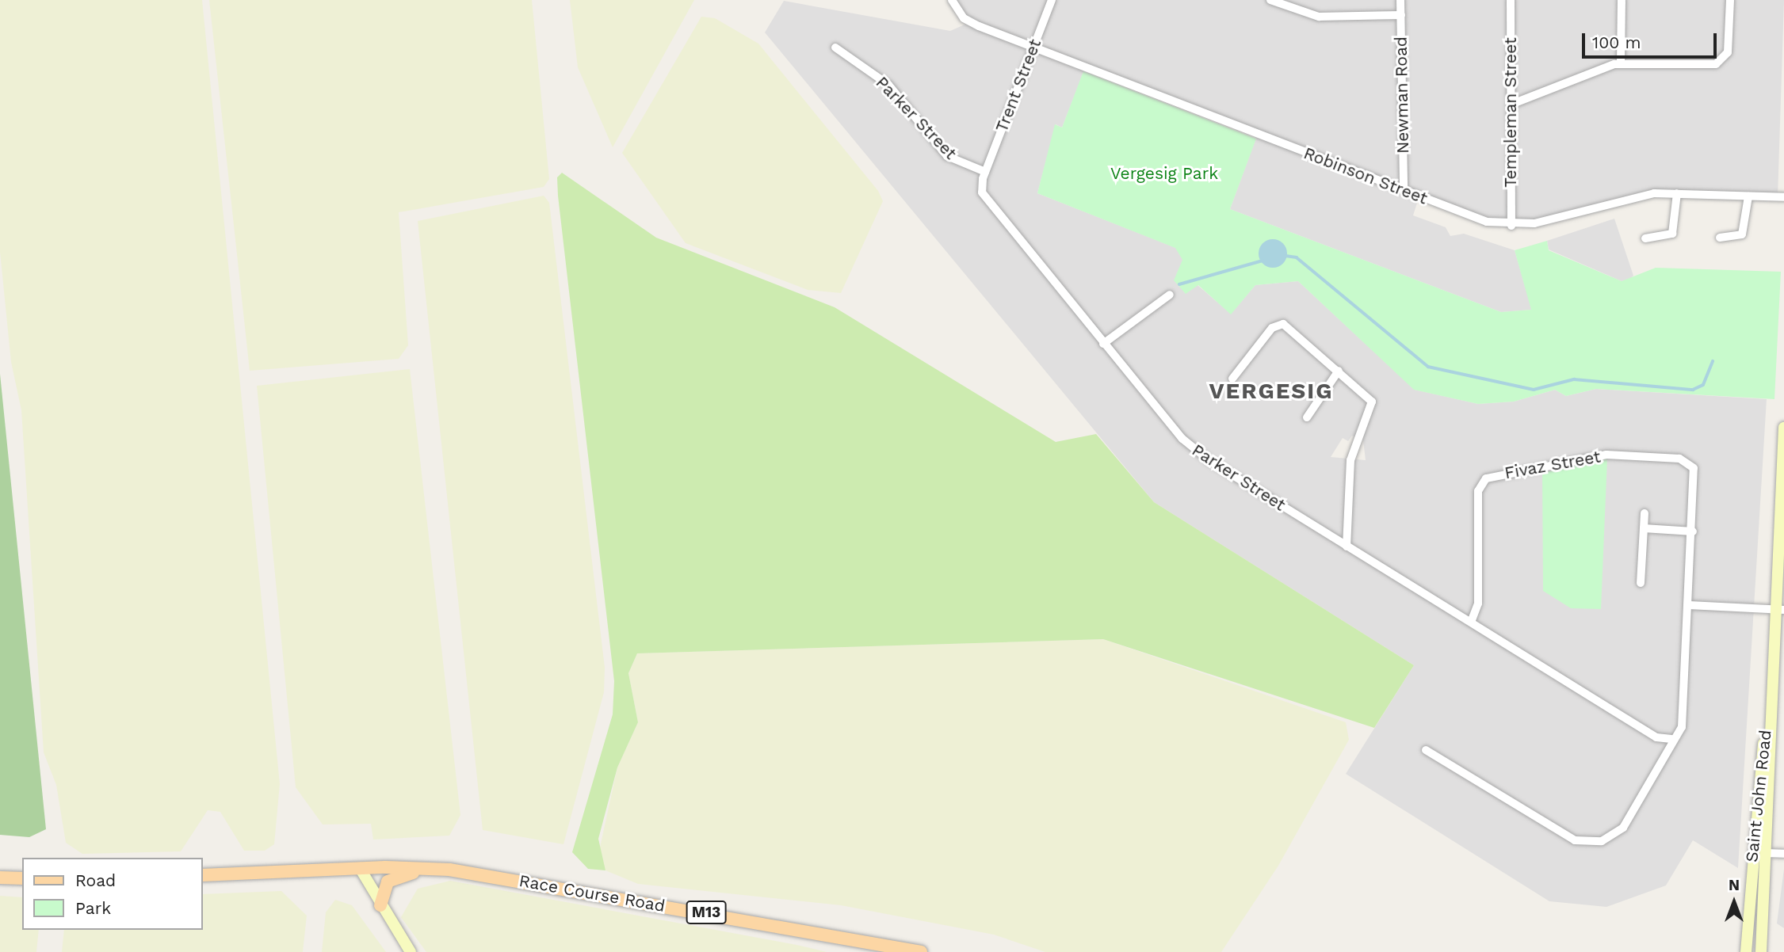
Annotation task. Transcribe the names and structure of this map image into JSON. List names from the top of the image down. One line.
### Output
{"streets":{"main road":["Saint John Road","Race Course Road","M13"],"street":["Trent Street","Newman Road","Templeman Street","Parker Street","Robinson Street","Fivaz Street"]},"crossings":[["Trent Street","Parker Street"],["Trent Street","Robinson Street"],["Newman Road","Robinson Street"],["Templeman Street","Robinson Street"],["Parker Street","Fivaz Street"],["Race Course Road","M13"]],"districts":["VERGESIG"],"parks":["Vergesig Park"],"legend":["Road","Park"],"scale_bar":"100 m","north":"top"}
